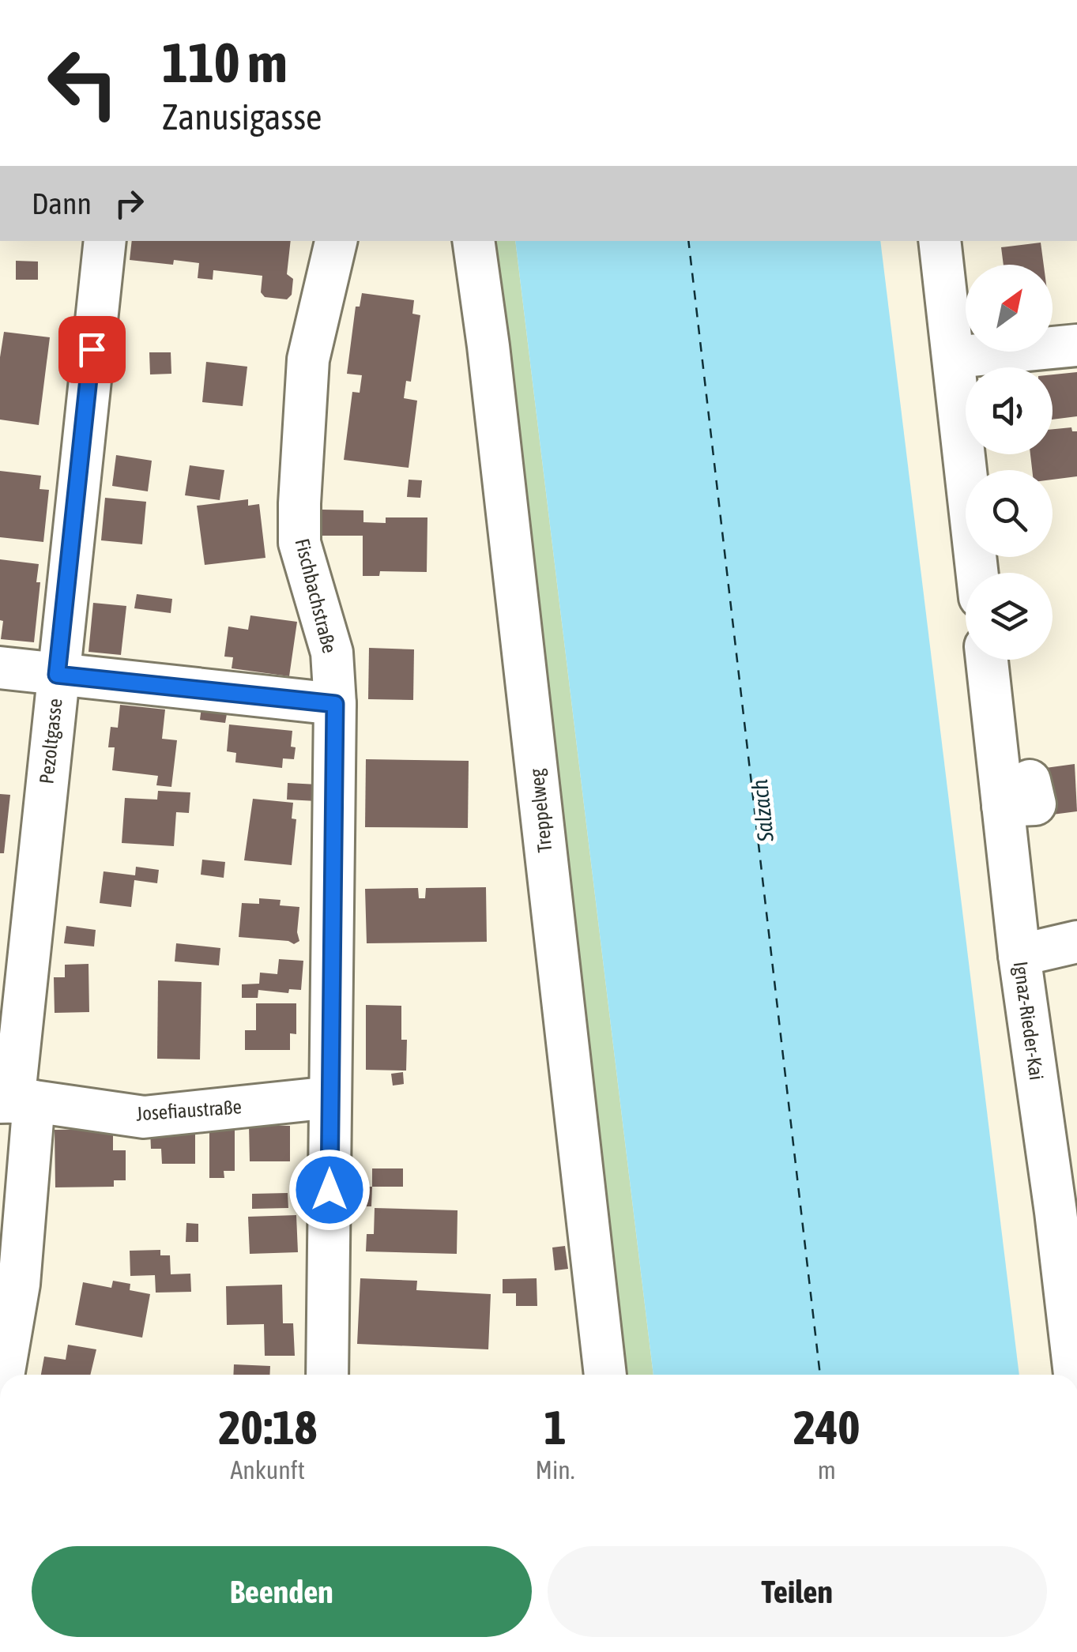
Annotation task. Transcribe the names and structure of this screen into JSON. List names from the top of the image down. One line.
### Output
{"streets":{"street":["Fischbachstraße","Pezoltgasse","Treppelweg","Ignaz-Rieder-Kai","Josefiaustraße"]},"crossings":[["Fischbachstraße","Josefiaustraße"],["Pezoltgasse","Josefiaustraße"]],"water":["Salzach"],"north":"top right","page":{"turn":["110 m","Zanusigasse"],"then":"Dann","eta":["20:18","Ankunft","1","Min.","240","m"],"buttons":["Beenden","Teilen"]}}
